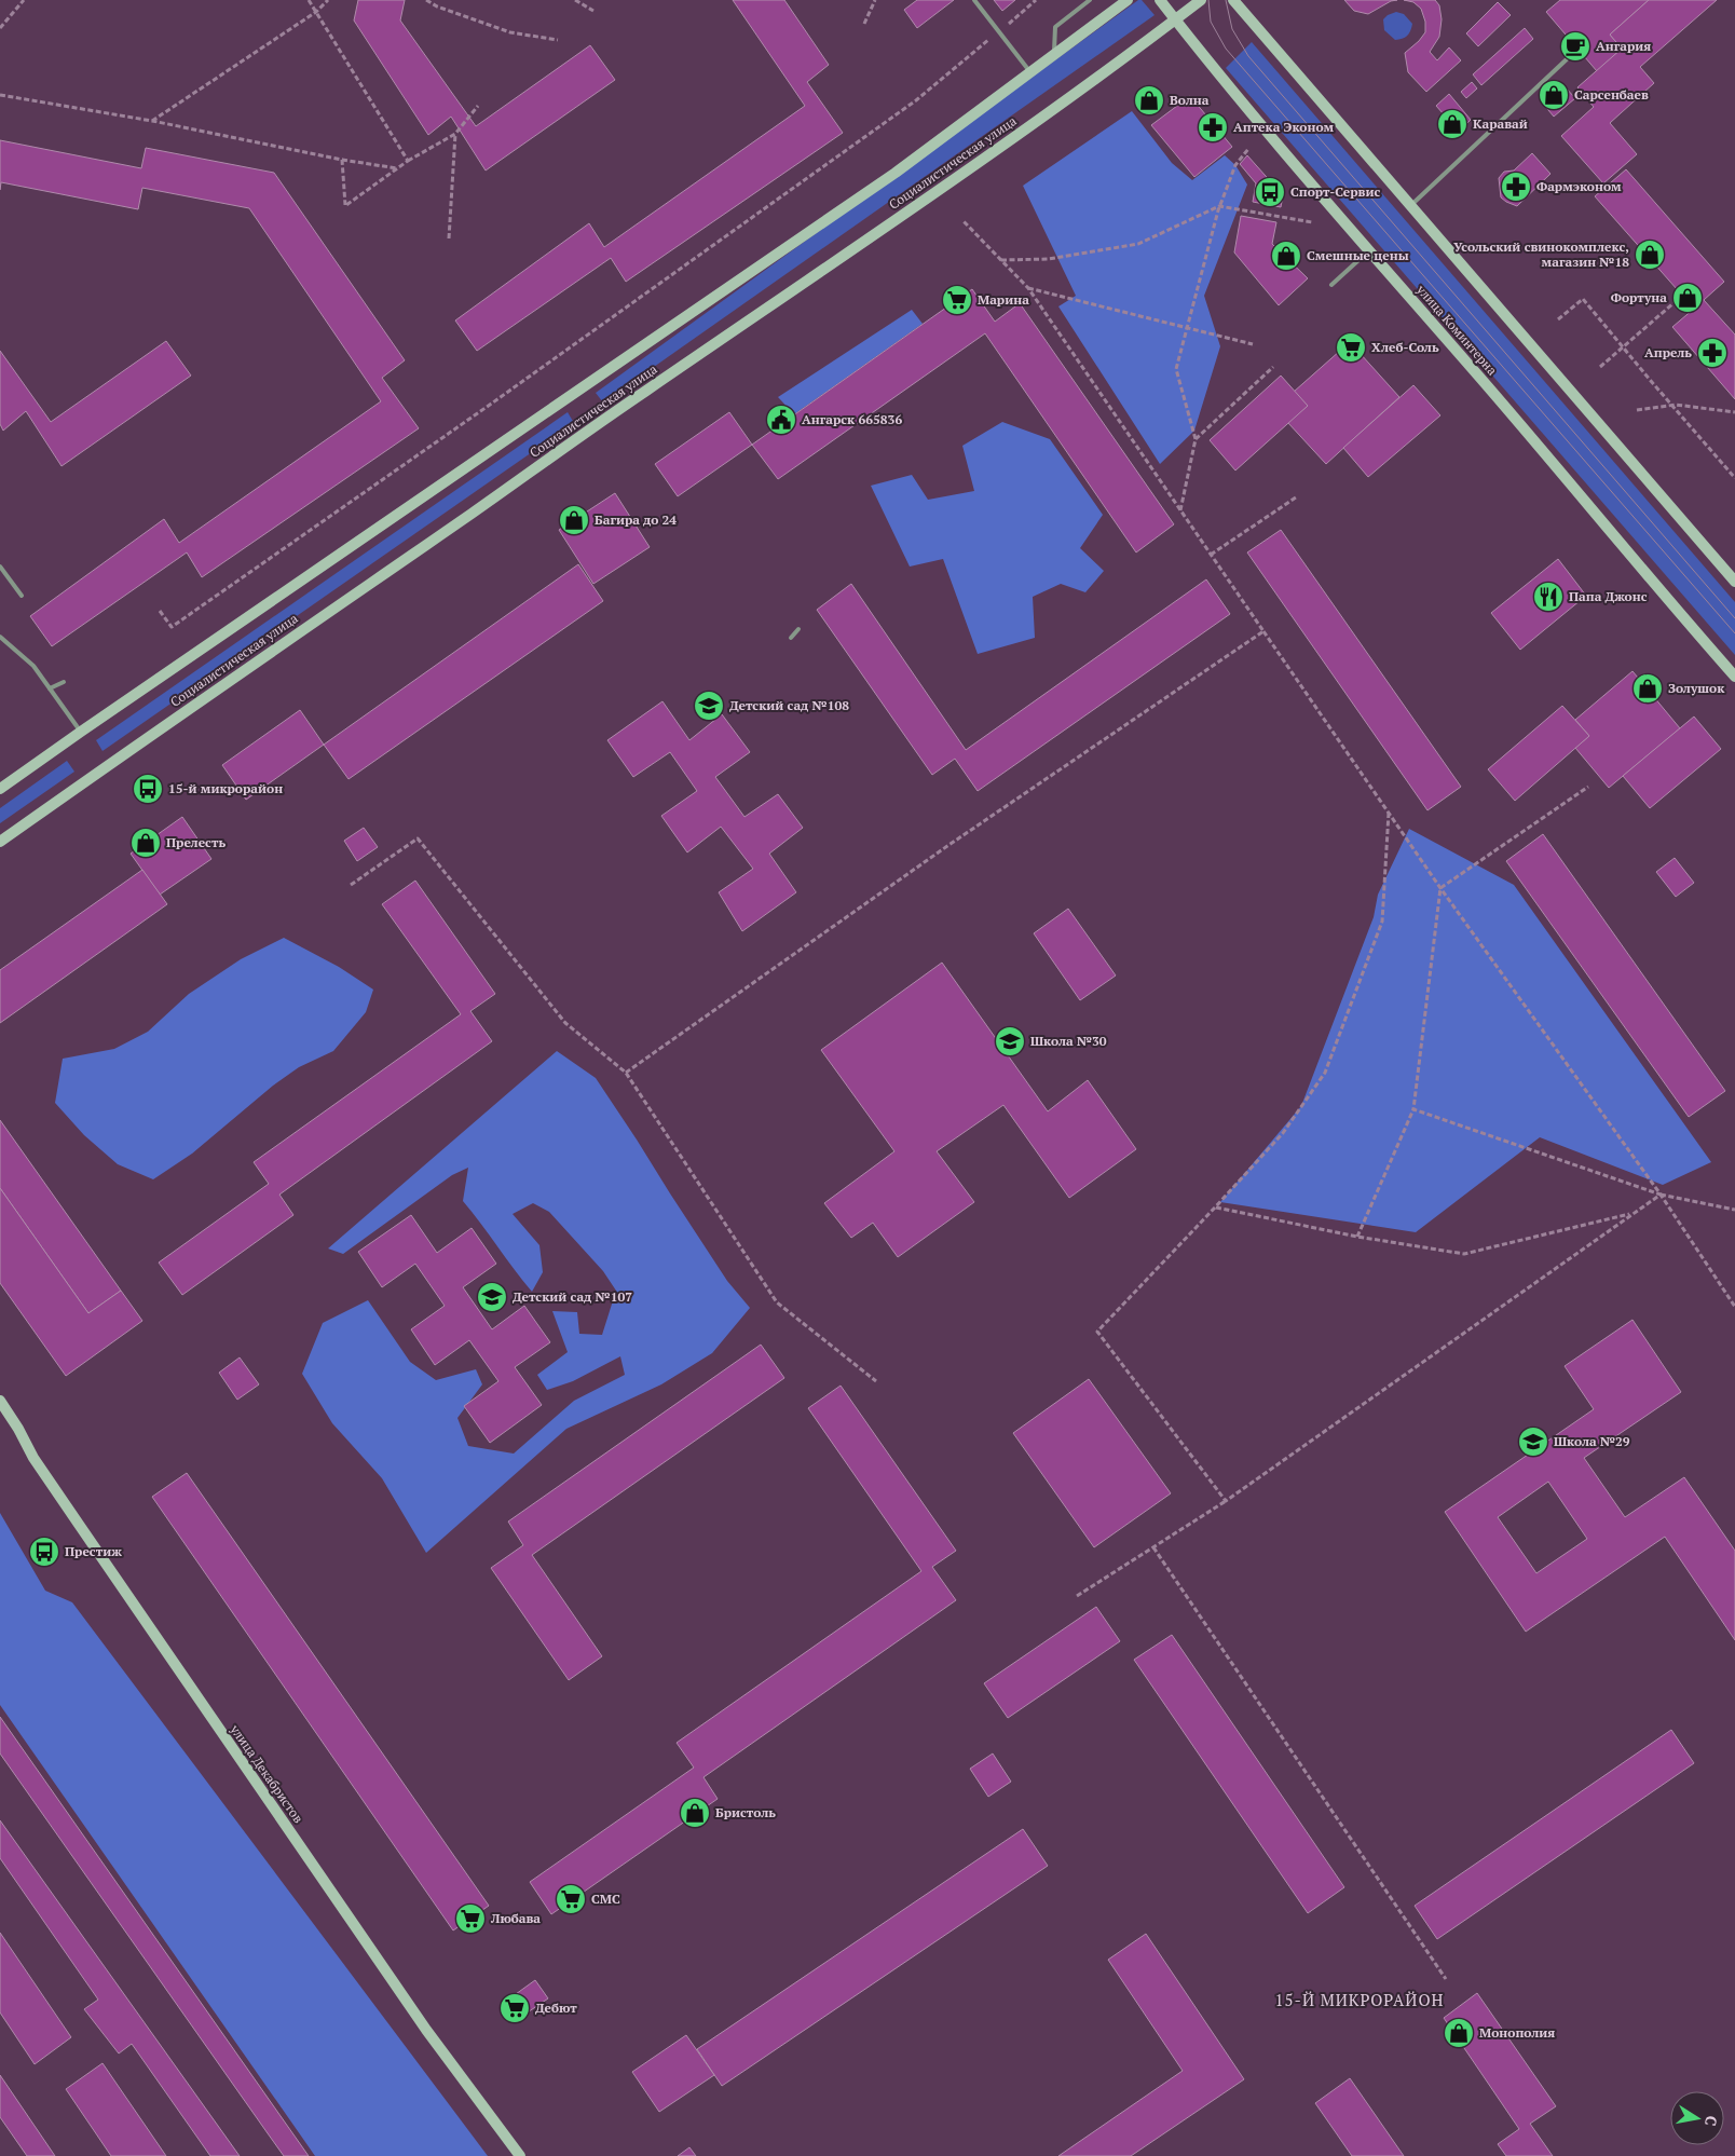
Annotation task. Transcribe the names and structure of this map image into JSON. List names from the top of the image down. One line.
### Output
{"streets":{"street":["Социалистическая улица","улица Коминтерна","улица Декабристов"]},"crossings":[["Социалистическая улица","улица Коминтерна"]],"districts":["15-Й МИКРОРАЙОН"],"places":{"cafe":["Ангария"],"shop":["Сарсенбаев","Волна","Каравай","Усольский свинокомплекс, магазин №18","Смешные цены","Фортуна","Багира до 24","Золушок","Прелесть","Бристоль","Монополия"],"pharmacy":["Аптека Эконом","Фармэконом","Апрель"],"bus stop":["Спорт-Сервис","15-й микрорайон","Престиж"],"supermarket":["Марина","Хлеб-Соль","СМС","Любава","Дебют"],"public building":["Ангарск 665836"],"restaurant":["Папа Джонс"],"school or university":["Детский сад №108","Школа №30","Детский сад №107","Школа №29"]},"north":"right"}
